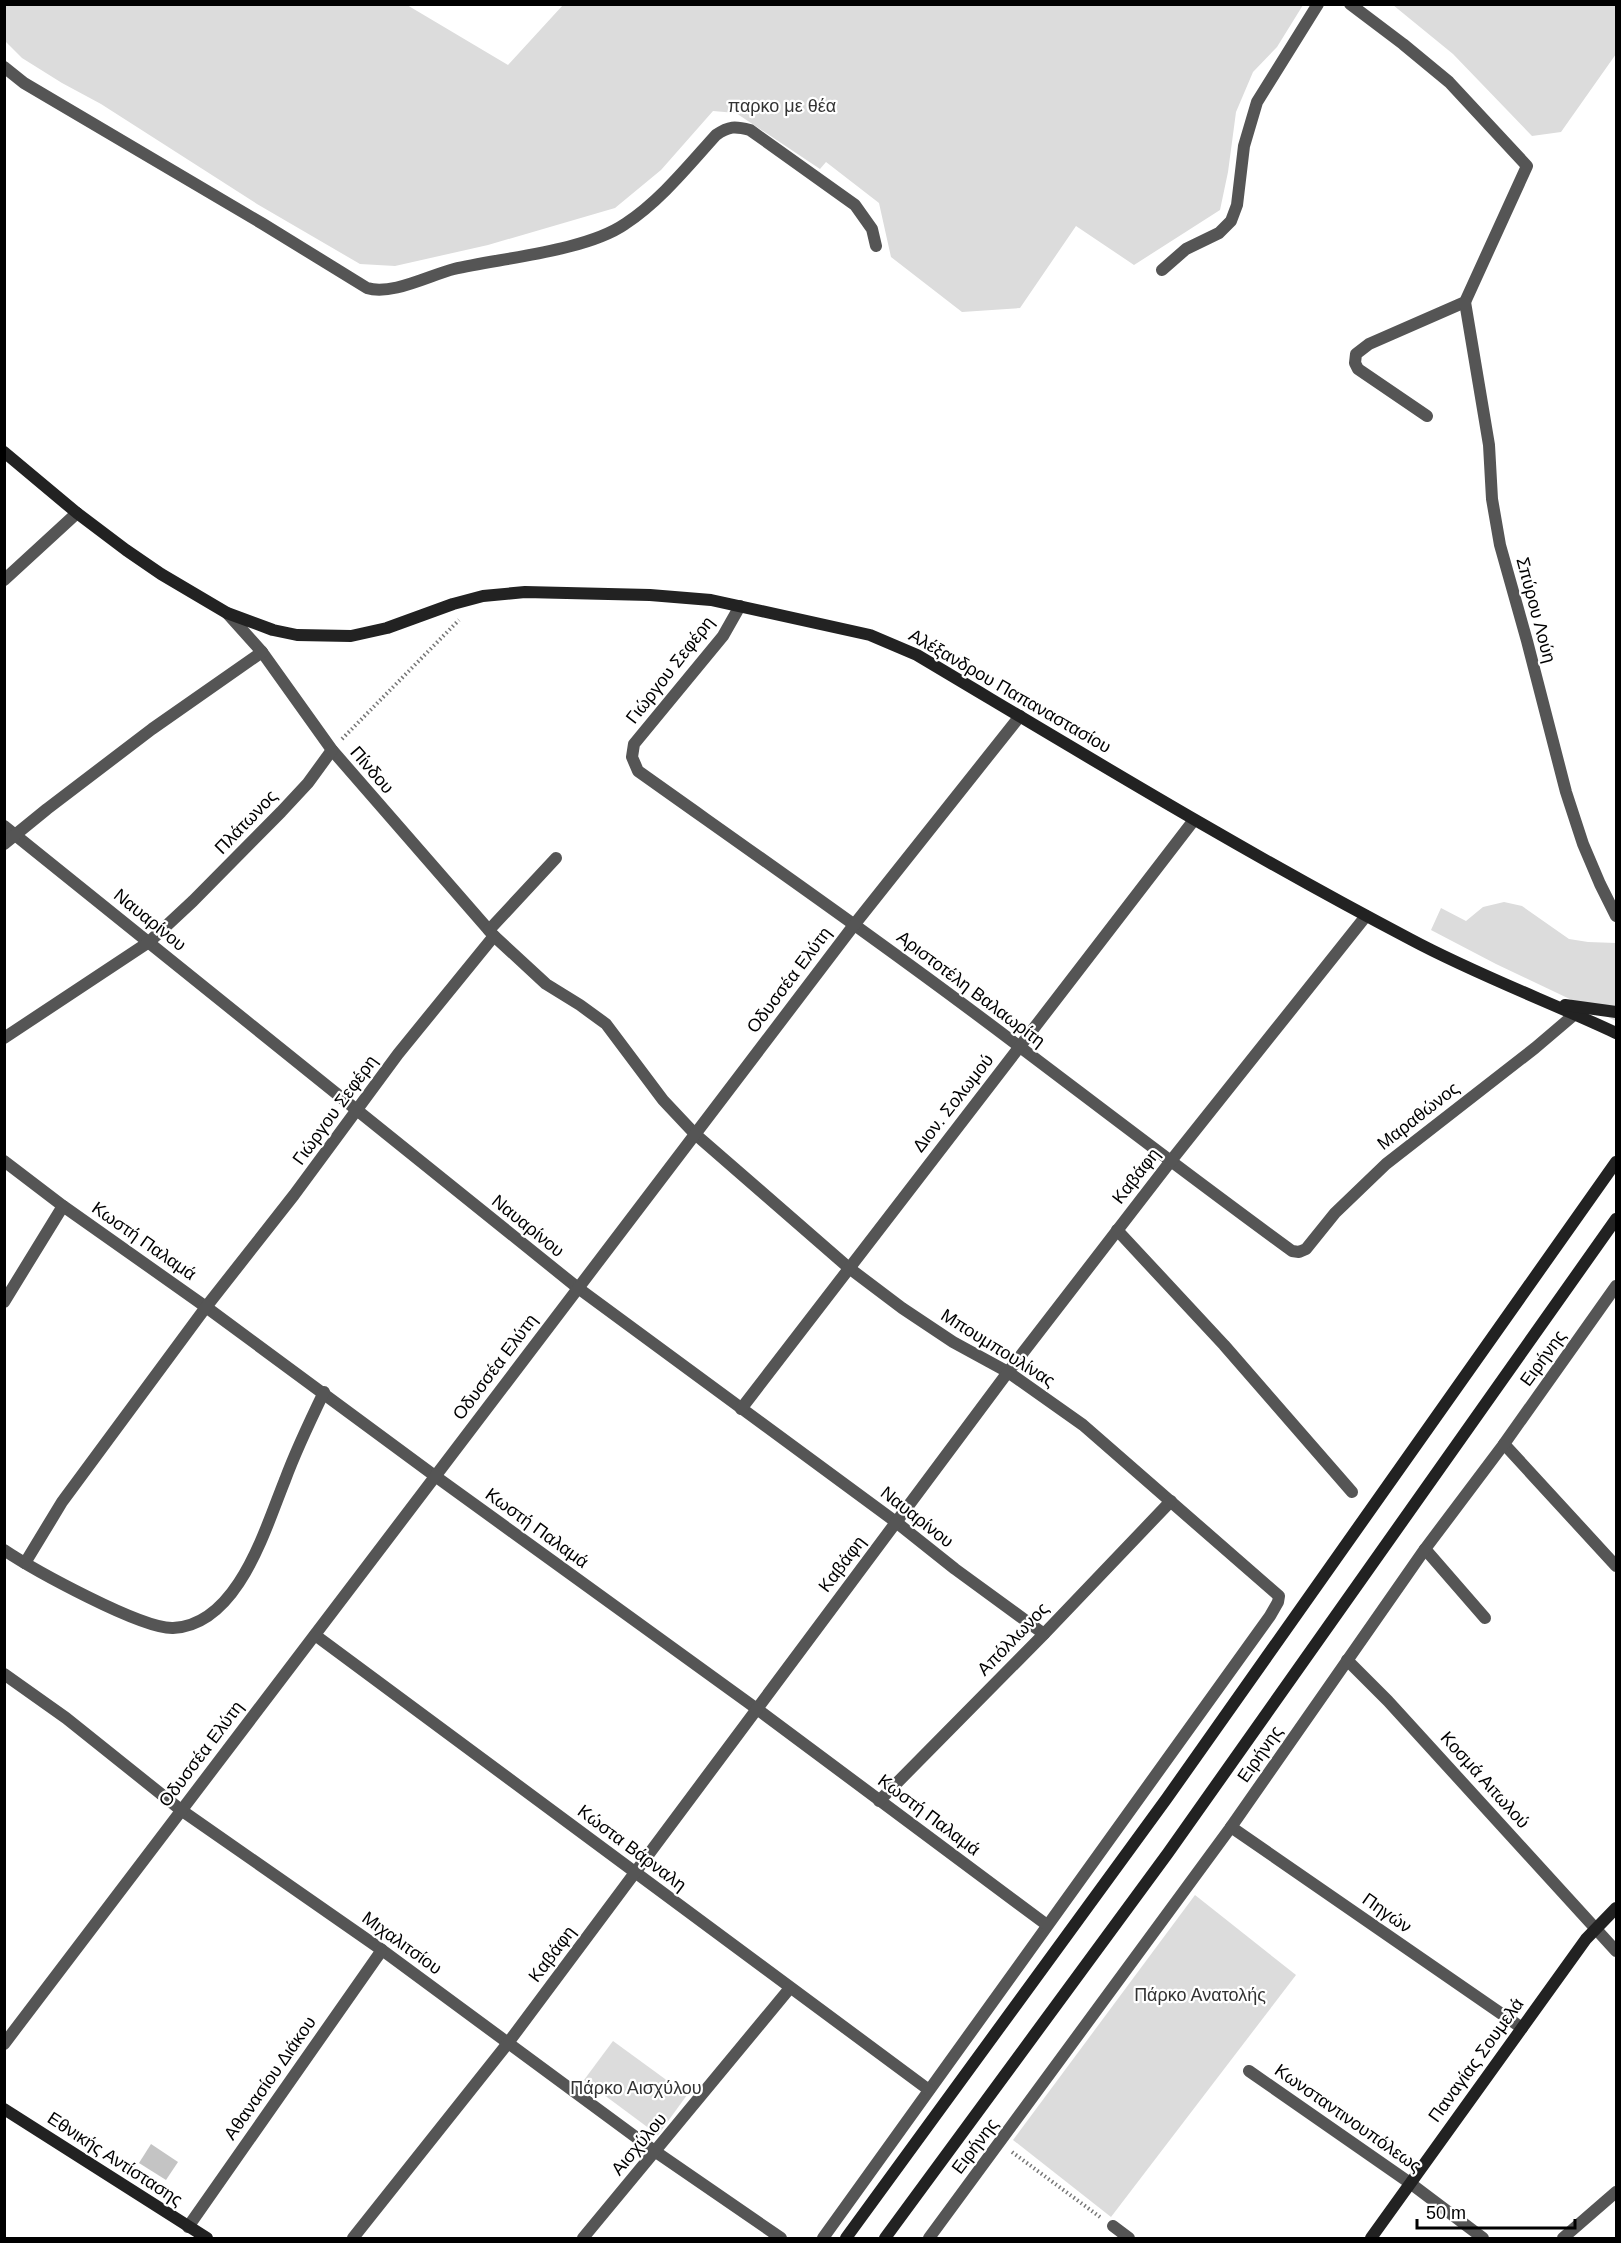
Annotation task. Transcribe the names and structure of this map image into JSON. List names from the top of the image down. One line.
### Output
{"streets":{"street":["Σπύρου Λούη","Γιώργου Σεφέρη","Αλέξανδρου Παπαναστασίου","Πίνδου","Πλάτωνος","Ναυαρίνου","Οδυσσέα Ελύτη","Αριστοτέλη Βαλαωρίτη","Διον. Σολωμού","Μαραθώνος","Καβάφη","Κωστή Παλαμά","Μπουμπουλίνας","Ειρήνης","Απόλλωνος","Κοσμά Αιτωλού","Κώστα Βάρναλη","Πηγών","Μιχαλιτσίου","Παναγίας Σουμελά","Αθανασίου Διάκου","Κωνσταντινουπόλεως","Αισχύλου","Εθνικής Αντίστασης"]},"crossings":[["Γιώργου Σεφέρη","Αλέξανδρου Παπαναστασίου"],["Γιώργου Σεφέρη","Πίνδου"],["Γιώργου Σεφέρη","Ναυαρίνου"],["Γιώργου Σεφέρη","Αριστοτέλη Βαλαωρίτη"],["Γιώργου Σεφέρη","Κωστή Παλαμά"],["Αλέξανδρου Παπαναστασίου","Πίνδου"],["Αλέξανδρου Παπαναστασίου","Οδυσσέα Ελύτη"],["Αλέξανδρου Παπαναστασίου","Διον. Σολωμού"],["Αλέξανδρου Παπαναστασίου","Μαραθώνος"],["Αλέξανδρου Παπαναστασίου","Καβάφη"],["Πίνδου","Πλάτωνος"],["Πίνδου","Οδυσσέα Ελύτη"],["Πίνδου","Μπουμπουλίνας"],["Πλάτωνος","Ναυαρίνου"],["Ναυαρίνου","Οδυσσέα Ελύτη"],["Ναυαρίνου","Διον. Σολωμού"],["Ναυαρίνου","Καβάφη"],["Ναυαρίνου","Απόλλωνος"],["Οδυσσέα Ελύτη","Αριστοτέλη Βαλαωρίτη"],["Οδυσσέα Ελύτη","Κωστή Παλαμά"],["Οδυσσέα Ελύτη","Μπουμπουλίνας"],["Οδυσσέα Ελύτη","Κώστα Βάρναλη"],["Οδυσσέα Ελύτη","Μιχαλιτσίου"],["Αριστοτέλη Βαλαωρίτη","Διον. Σολωμού"],["Αριστοτέλη Βαλαωρίτη","Μαραθώνος"],["Αριστοτέλη Βαλαωρίτη","Καβάφη"],["Διον. Σολωμού","Μπουμπουλίνας"],["Καβάφη","Κωστή Παλαμά"],["Καβάφη","Μπουμπουλίνας"],["Καβάφη","Κώστα Βάρναλη"],["Καβάφη","Μιχαλιτσίου"],["Κωστή Παλαμά","Μπουμπουλίνας"],["Κωστή Παλαμά","Απόλλωνος"],["Μπουμπουλίνας","Απόλλωνος"],["Ειρήνης","Κοσμά Αιτωλού"],["Ειρήνης","Πηγών"],["Κοσμά Αιτωλού","Παναγίας Σουμελά"],["Κώστα Βάρναλη","Αισχύλου"],["Πηγών","Παναγίας Σουμελά"],["Μιχαλιτσίου","Αθανασίου Διάκου"],["Μιχαλιτσίου","Αισχύλου"],["Παναγίας Σουμελά","Κωνσταντινουπόλεως"],["Αθανασίου Διάκου","Εθνικής Αντίστασης"]],"parks":["παρκο με θέα","Πάρκο Ανατολής","Πάρκο Αισχύλου"],"scale_bar":"50 m"}
